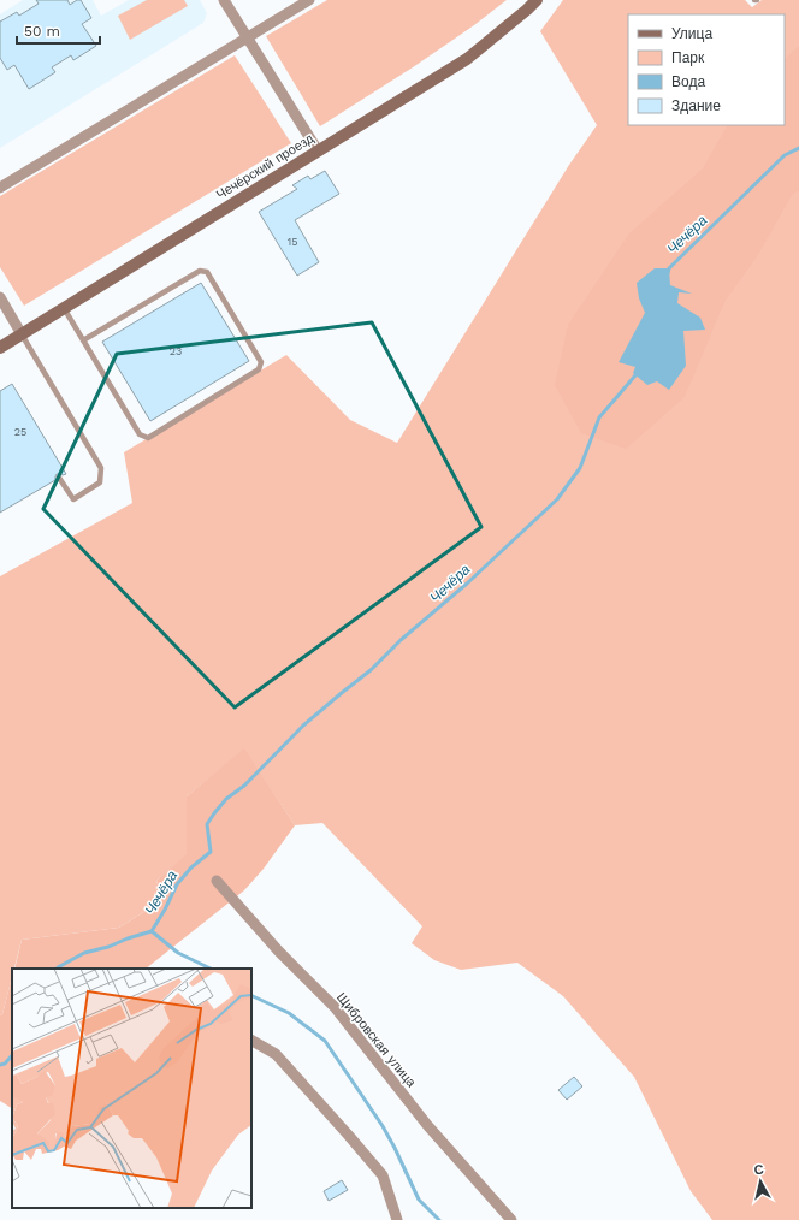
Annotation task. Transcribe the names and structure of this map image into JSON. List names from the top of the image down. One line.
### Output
{"streets":{"main road":["Чечёрский проезд"],"street":["Щибровская улица"]},"water":["Чечёра"],"house_numbers":["15","23","25"],"legend":["Улица","Парк","Вода","Здание"],"scale_bar":"50 m","north":"top"}
